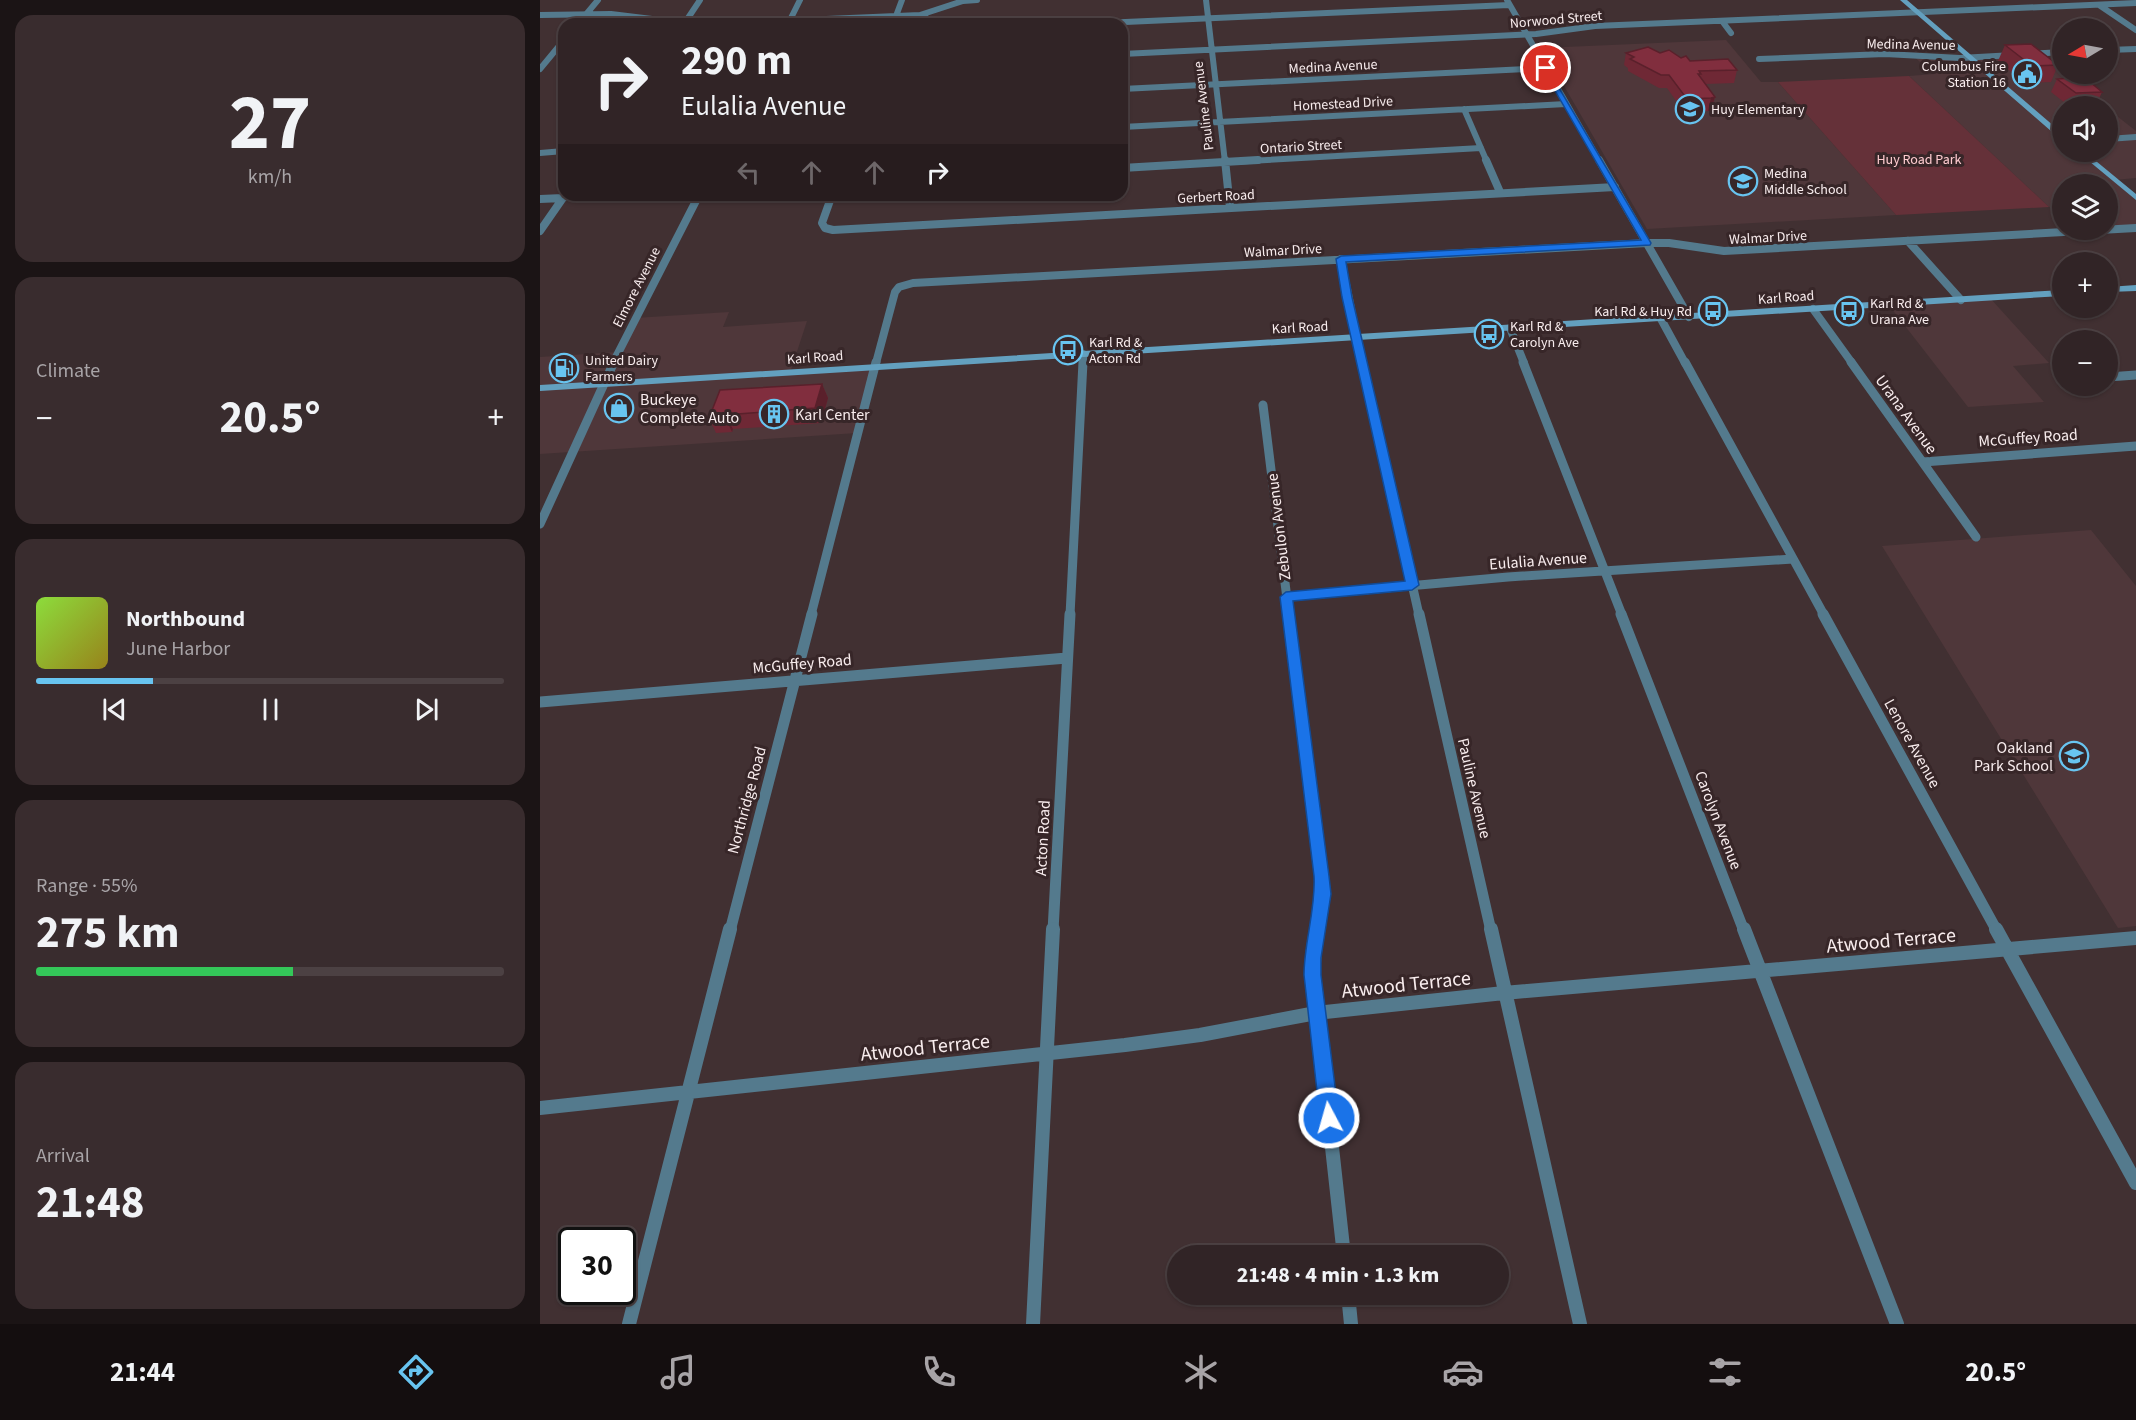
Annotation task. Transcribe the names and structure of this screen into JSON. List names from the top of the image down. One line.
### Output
{"streets":{"main road":["Karl Road"],"street":["Norwood Street","Medina Avenue","Homestead Drive","Pauline Avenue","Ontario Street","Gerbert Road","Walmar Drive","Elmore Avenue","Urana Avenue","McGuffey Road","Zebulon Avenue","Eulalia Avenue","Lenore Avenue","Northridge Road","Carolyn Avenue","Acton Road","Atwood Terrace"]},"crossings":[["Norwood Street","Pauline Avenue"],["Medina Avenue","Pauline Avenue"],["Homestead Drive","Pauline Avenue"],["Pauline Avenue","Ontario Street"],["Pauline Avenue","Gerbert Road"],["Pauline Avenue","Walmar Drive"],["Pauline Avenue","Karl Road"],["Pauline Avenue","Eulalia Avenue"],["Pauline Avenue","Atwood Terrace"],["Walmar Drive","Northridge Road"],["Elmore Avenue","Karl Road"],["Karl Road","Urana Avenue"],["Karl Road","Lenore Avenue"],["Karl Road","Northridge Road"],["Karl Road","Carolyn Avenue"],["Karl Road","Acton Road"],["Urana Avenue","McGuffey Road"],["McGuffey Road","Northridge Road"],["McGuffey Road","Acton Road"],["Zebulon Avenue","Eulalia Avenue"],["Zebulon Avenue","Atwood Terrace"],["Eulalia Avenue","Lenore Avenue"],["Eulalia Avenue","Carolyn Avenue"],["Lenore Avenue","Atwood Terrace"],["Northridge Road","Atwood Terrace"],["Carolyn Avenue","Atwood Terrace"],["Acton Road","Atwood Terrace"]],"parks":["Huy Road Park"],"places":{"public building":["Columbus Fire Station 16"],"school or university":["Huy Elementary","Medina Middle School","Oakland Park School"],"bus stop":["Karl Rd & Huy Rd","Karl Rd & Urana Ave","Karl Rd & Carolyn Ave","Karl Rd & Acton Rd"],"fuel station":["United Dairy Farmers"],"shop":["Buckeye Complete Auto"],"building":["Karl Center"]},"north":"left","page":{"tile":[["27","km/h"],"Climate",["Range · 55%","275 km"],["Arrival","21:48"]],"map_buttons":["+","−"],"turn":["290 m","Eulalia Avenue"],"heat":["−","20.5°","+"],"song":["Northbound","June Harbor"],"limit":"30","trip":"21:48 · 4 min · 1.3 km","tabs":["21:44","20.5°"]}}
